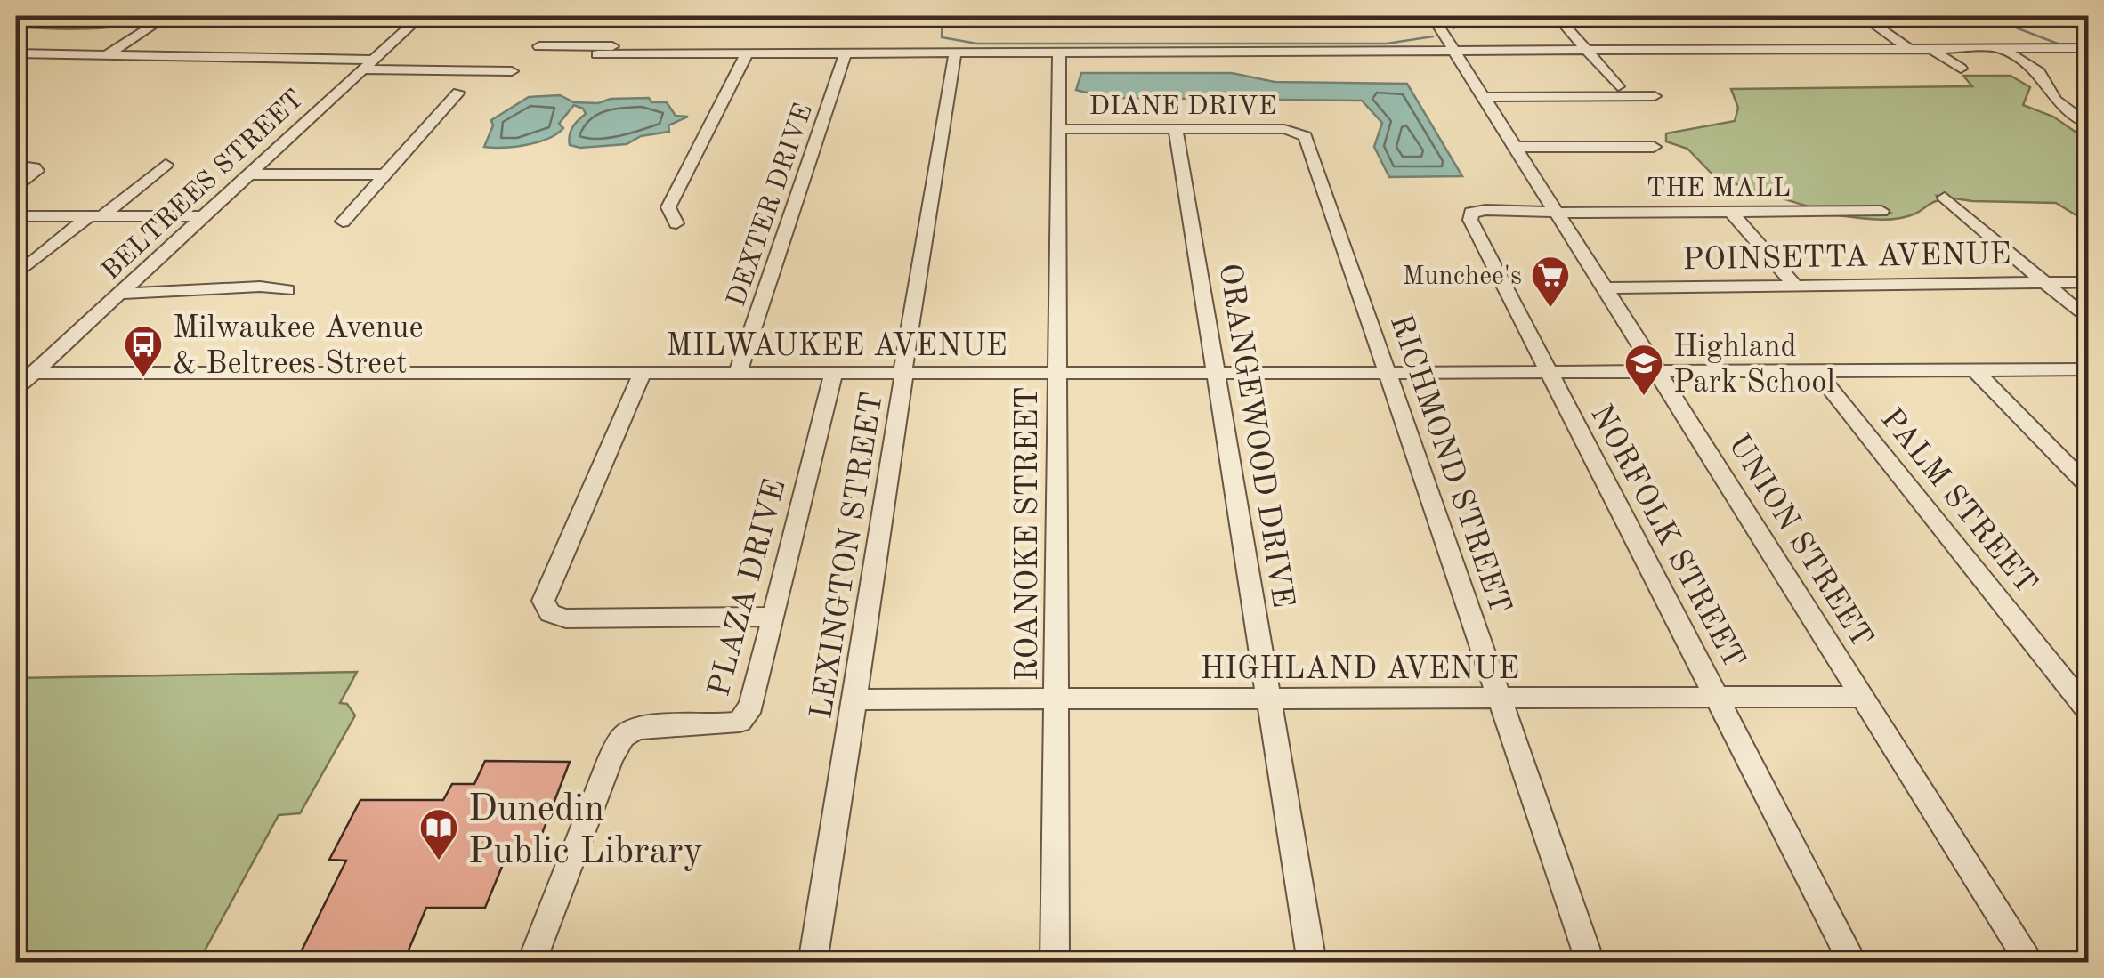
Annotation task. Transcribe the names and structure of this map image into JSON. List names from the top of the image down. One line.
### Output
{"streets":{"street":["DIANE DRIVE","BELTREES STREET","THE MALL","DEXTER DRIVE","POINSETTA AVENUE","MILWAUKEE AVENUE","ORANGEWOOD DRIVE","RICHMOND STREET","PALM STREET","ROANOKE STREET","NORFOLK STREET","UNION STREET","LEXINGTON STREET","PLAZA DRIVE","HIGHLAND AVENUE"]},"crossings":[["DIANE DRIVE","ORANGEWOOD DRIVE"],["DIANE DRIVE","RICHMOND STREET"],["DIANE DRIVE","ROANOKE STREET"],["BELTREES STREET","MILWAUKEE AVENUE"],["THE MALL","NORFOLK STREET"],["THE MALL","UNION STREET"],["DEXTER DRIVE","MILWAUKEE AVENUE"],["POINSETTA AVENUE","UNION STREET"],["MILWAUKEE AVENUE","ORANGEWOOD DRIVE"],["MILWAUKEE AVENUE","RICHMOND STREET"],["MILWAUKEE AVENUE","PALM STREET"],["MILWAUKEE AVENUE","ROANOKE STREET"],["MILWAUKEE AVENUE","NORFOLK STREET"],["MILWAUKEE AVENUE","UNION STREET"],["MILWAUKEE AVENUE","LEXINGTON STREET"],["MILWAUKEE AVENUE","PLAZA DRIVE"],["ORANGEWOOD DRIVE","HIGHLAND AVENUE"],["RICHMOND STREET","HIGHLAND AVENUE"],["ROANOKE STREET","HIGHLAND AVENUE"],["NORFOLK STREET","UNION STREET"],["NORFOLK STREET","HIGHLAND AVENUE"],["UNION STREET","HIGHLAND AVENUE"],["LEXINGTON STREET","HIGHLAND AVENUE"]],"places":{"supermarket":["Munchee's"],"bus stop":["Milwaukee Avenue & Beltrees Street"],"school or university":["Highland Park School"],"library":["Dunedin Public Library"]}}
